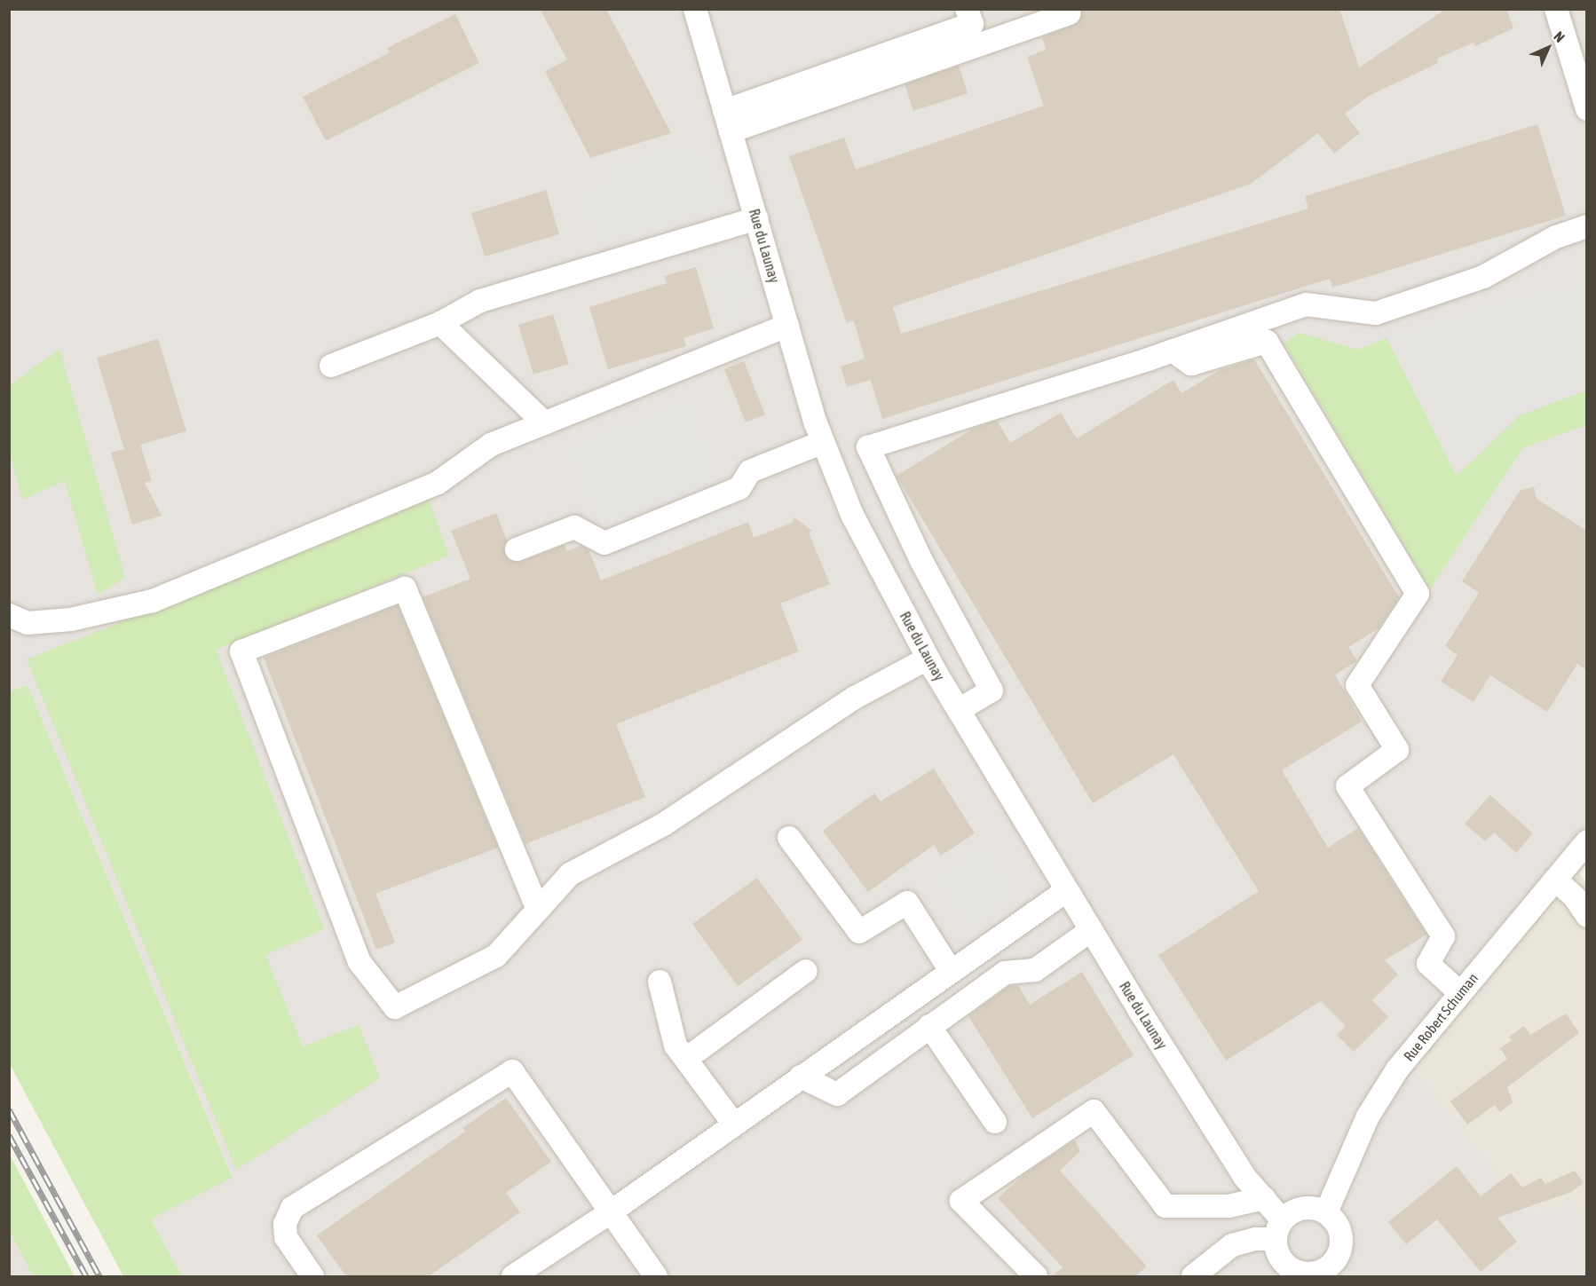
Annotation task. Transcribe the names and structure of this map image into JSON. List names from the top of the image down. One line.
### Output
{"streets":{"street":["Rue du Launay","Rue Robert Schuman"]},"crossings":[["Rue du Launay","Rue Robert Schuman"]],"north":"top right"}
